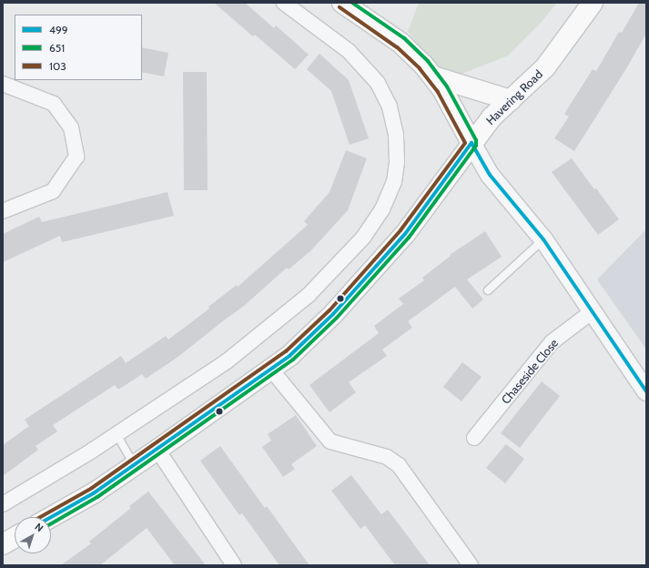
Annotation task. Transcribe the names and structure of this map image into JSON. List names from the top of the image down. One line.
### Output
{"streets":{"main road":["Havering Road"],"street":["Chaseside Close"]},"lines":["transit line 651","transit line 103","transit line 499"],"legend":["499","651","103"],"north":"top right"}
